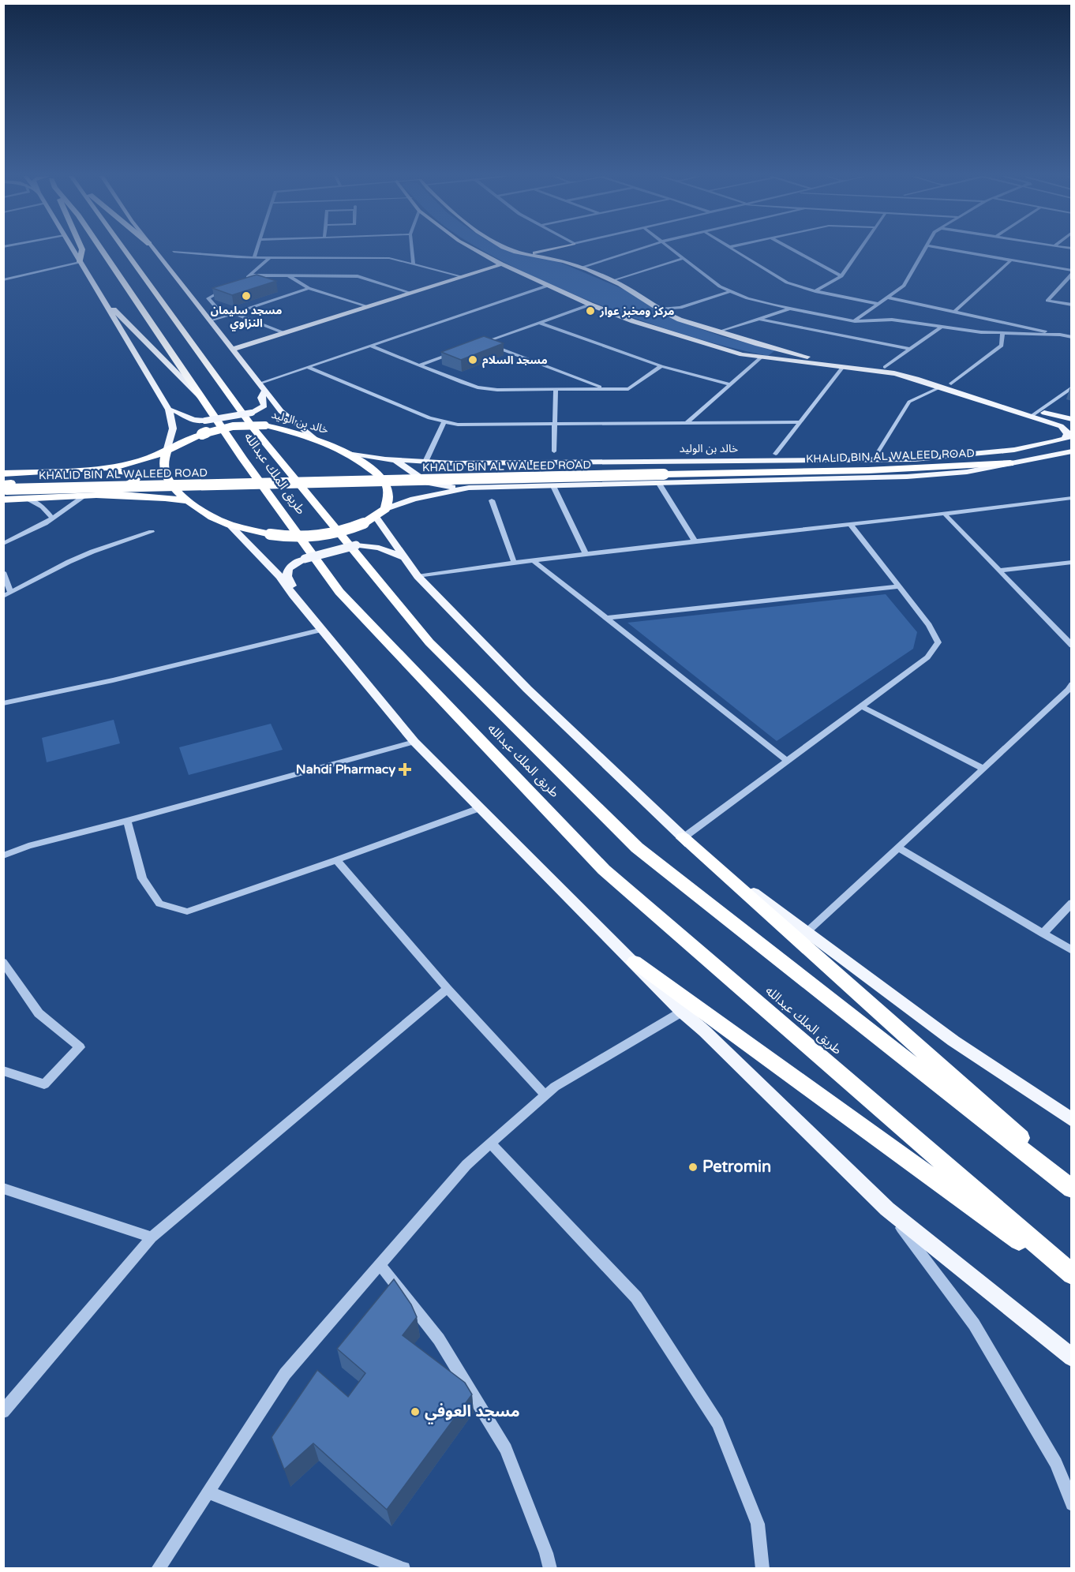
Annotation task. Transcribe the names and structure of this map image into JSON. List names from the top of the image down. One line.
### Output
{"streets":{"highway":["خالد بن الوليد","KHALID BIN AL WALEED ROAD","طريق الملك عبدالله"]},"crossings":[["خالد بن الوليد","KHALID BIN AL WALEED ROAD"]],"places":{"other":["مسجد سليمان النزاوي","مركز ومخبز عوار","مسجد السلام","Petromin","مسجد العوفي"],"health":["Nahdi Pharmacy"]}}
